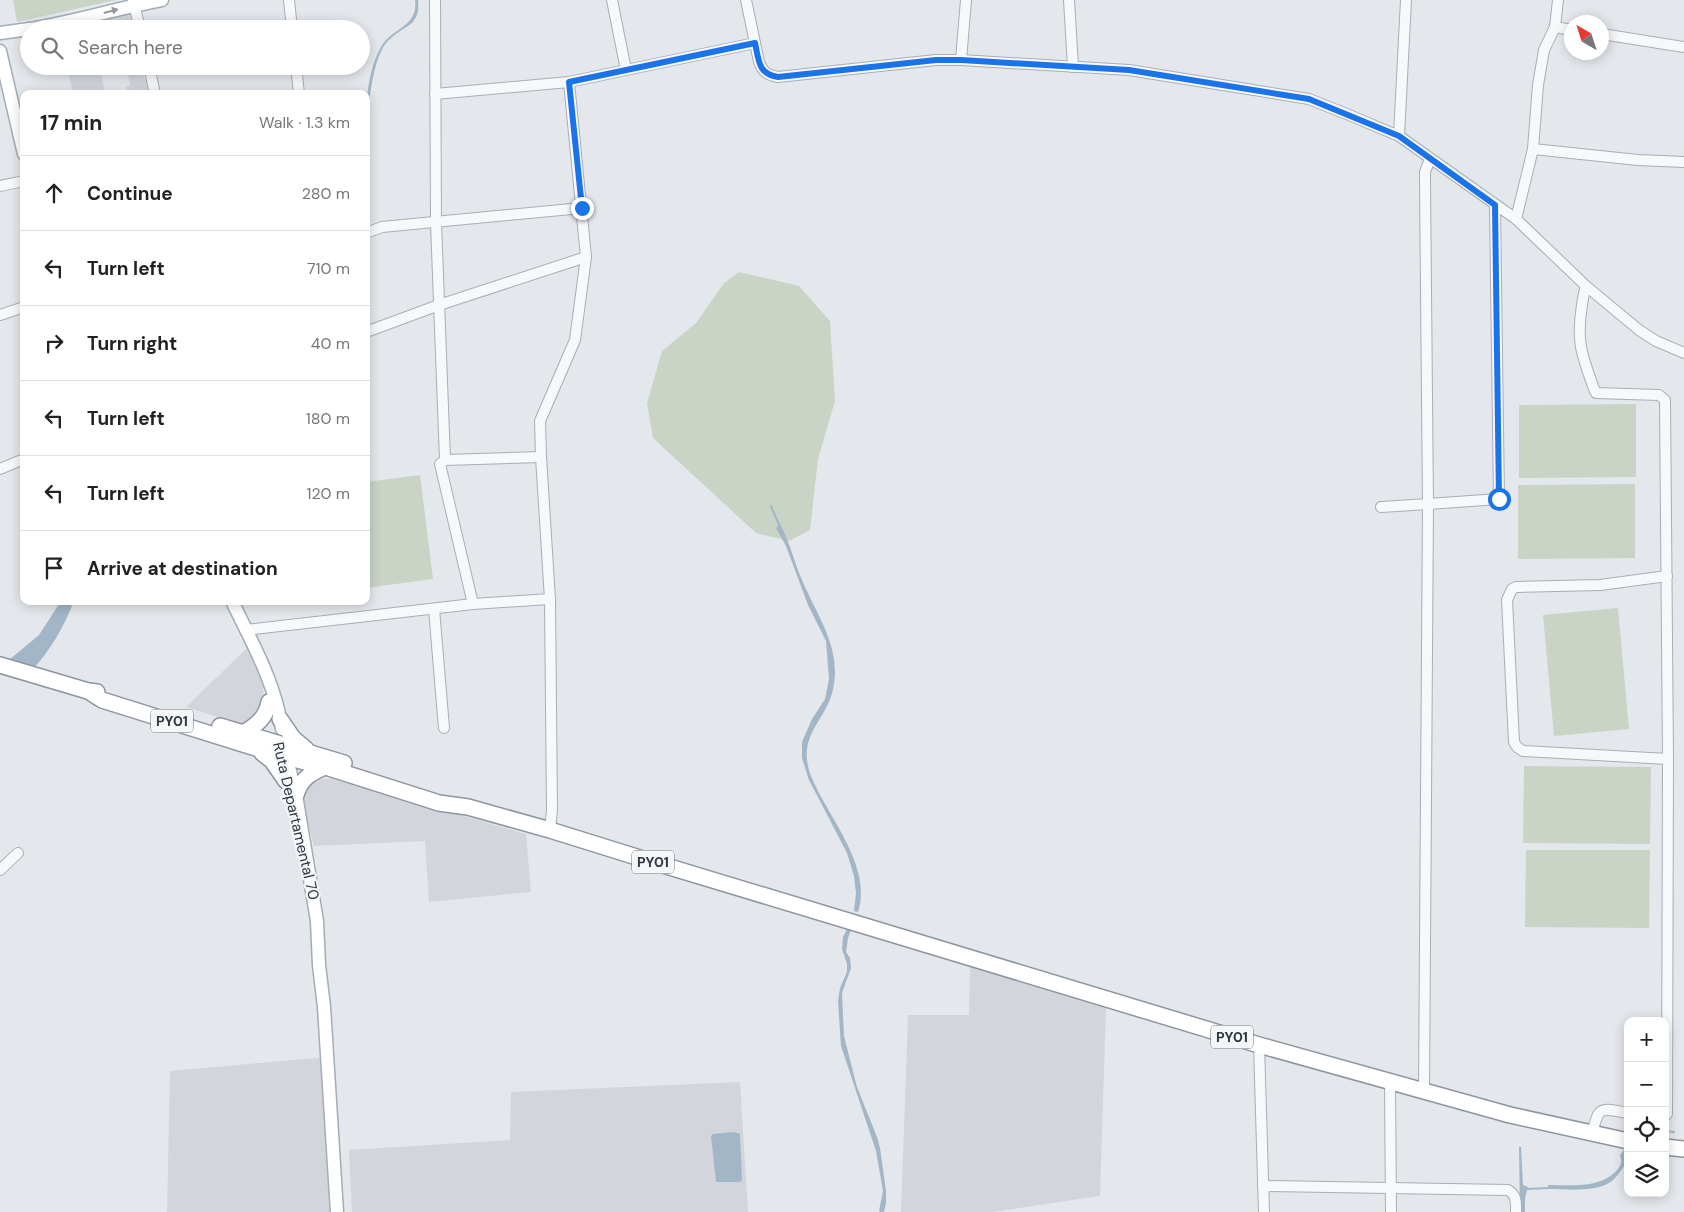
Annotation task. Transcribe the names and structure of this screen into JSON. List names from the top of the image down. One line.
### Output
{"streets":{"highway":["PY01"],"main road":["Ruta Departamental 70"]},"crossings":[["PY01","Ruta Departamental 70"]],"north":"top left","page":{"search":"Search here","heading":["17 min","Walk · 1.3 km"],"list":[["Continue","280 m"],["Turn left","710 m"],["Turn right","40 m"],["Turn left","180 m"],["Turn left","120 m"],"Arrive at destination"],"map_buttons":["+","−"]}}
